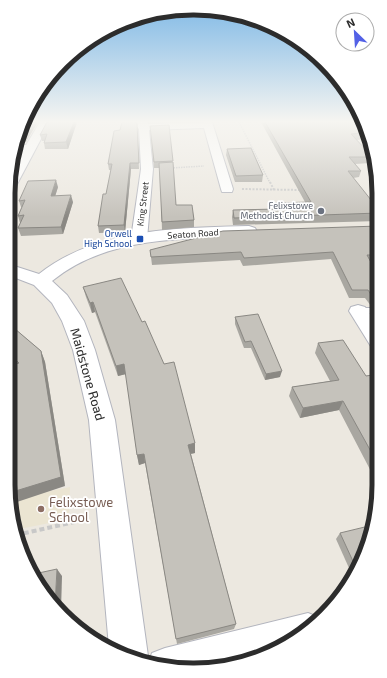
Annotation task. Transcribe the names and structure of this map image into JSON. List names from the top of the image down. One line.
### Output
{"streets":{"street":["King Street","Seaton Road","Maidstone Road"]},"crossings":[["King Street","Seaton Road"],["Seaton Road","Maidstone Road"]],"places":{"other":["Felixstowe Methodist Church","Felixstowe School"],"transit":["Orwell High School"]},"north":"top left"}
